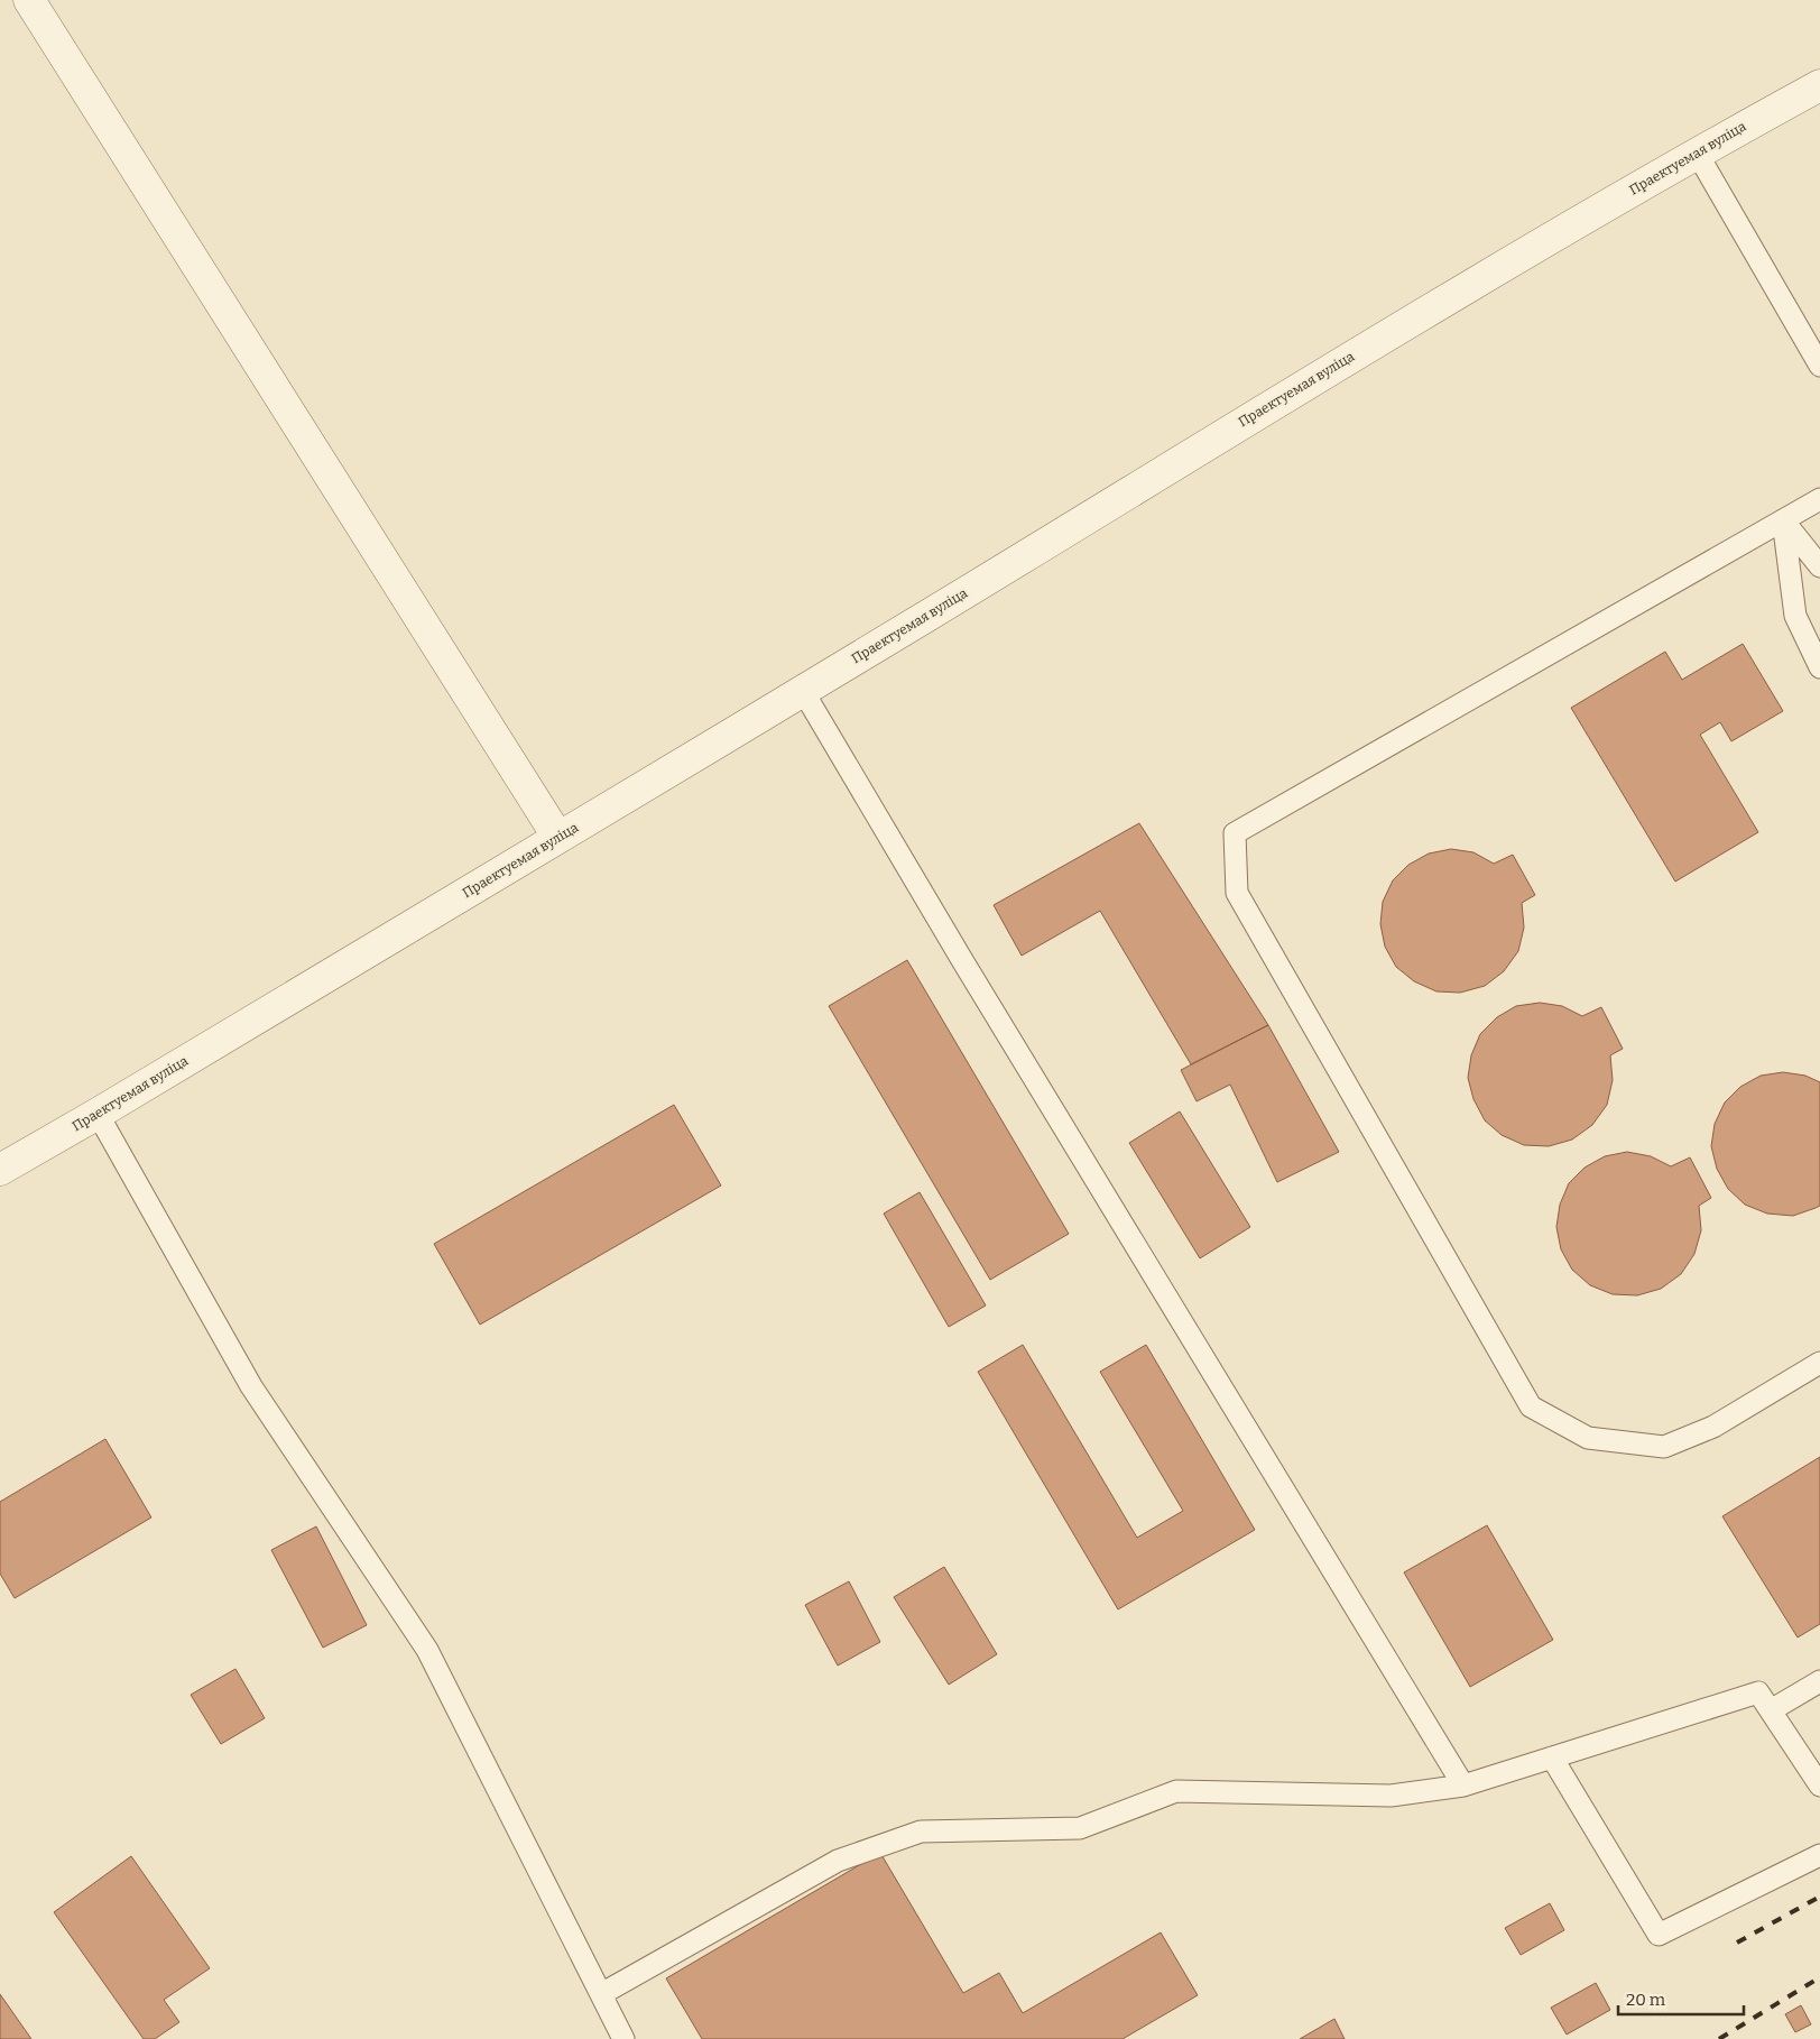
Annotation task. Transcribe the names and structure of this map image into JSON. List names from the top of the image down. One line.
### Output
{"streets":{"street":["Праектуемая вуліца"]},"scale_bar":"20 m"}
